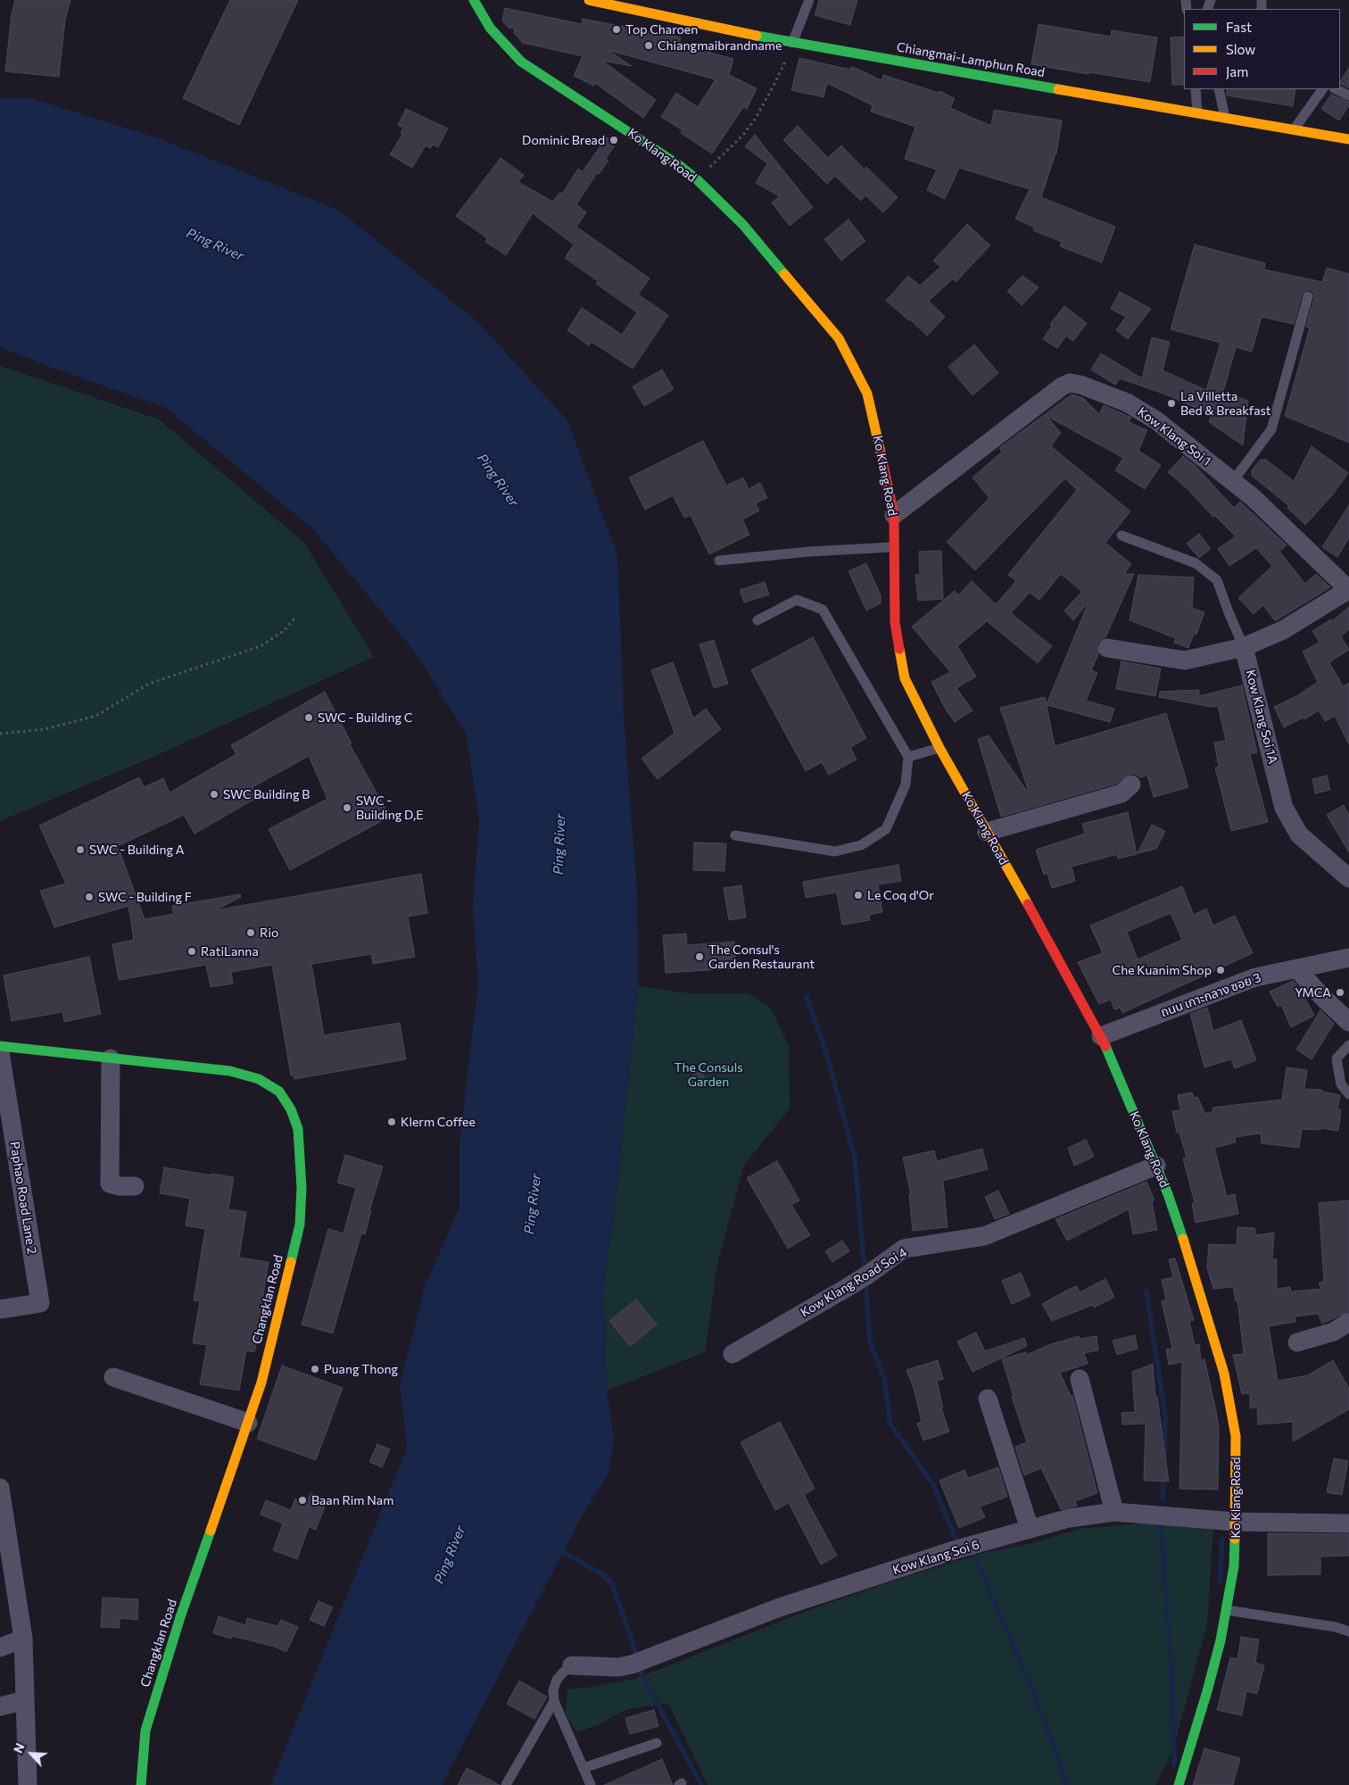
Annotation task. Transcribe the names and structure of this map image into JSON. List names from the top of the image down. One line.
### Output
{"streets":{"street":["Chiangmai-Lamphun Road","Ko Klang Road","Kow Klang Soi 1","Kow Klang Soi 1A","ถนน เกาะกลาง ซอย 3","Paphao Road Lane 2","Kow Klang Road Soi 4","Changklan Road","Kow Klang Soi 6"]},"crossings":[["Ko Klang Road","Kow Klang Soi 1"],["Ko Klang Road","ถนน เกาะกลาง ซอย 3"],["Ko Klang Road","Kow Klang Road Soi 4"],["Ko Klang Road","Kow Klang Soi 6"]],"water":["Ping River"],"parks":["The Consuls Garden"],"places":["Top Charoen","Chiangmaibrandname","Dominic Bread","La Villetta Bed & Breakfast","SWC - Building C","SWC Building B","SWC - Building D,E","SWC - Building A","Le Coq d'Or","SWC - Building F","Rio","RatiLanna","The Consul's Garden Restaurant","Che Kuanim Shop","YMCA","Klerm Coffee","Puang Thong","Baan Rim Nam"],"legend":["Fast","Slow","Jam"],"north":"top left"}
